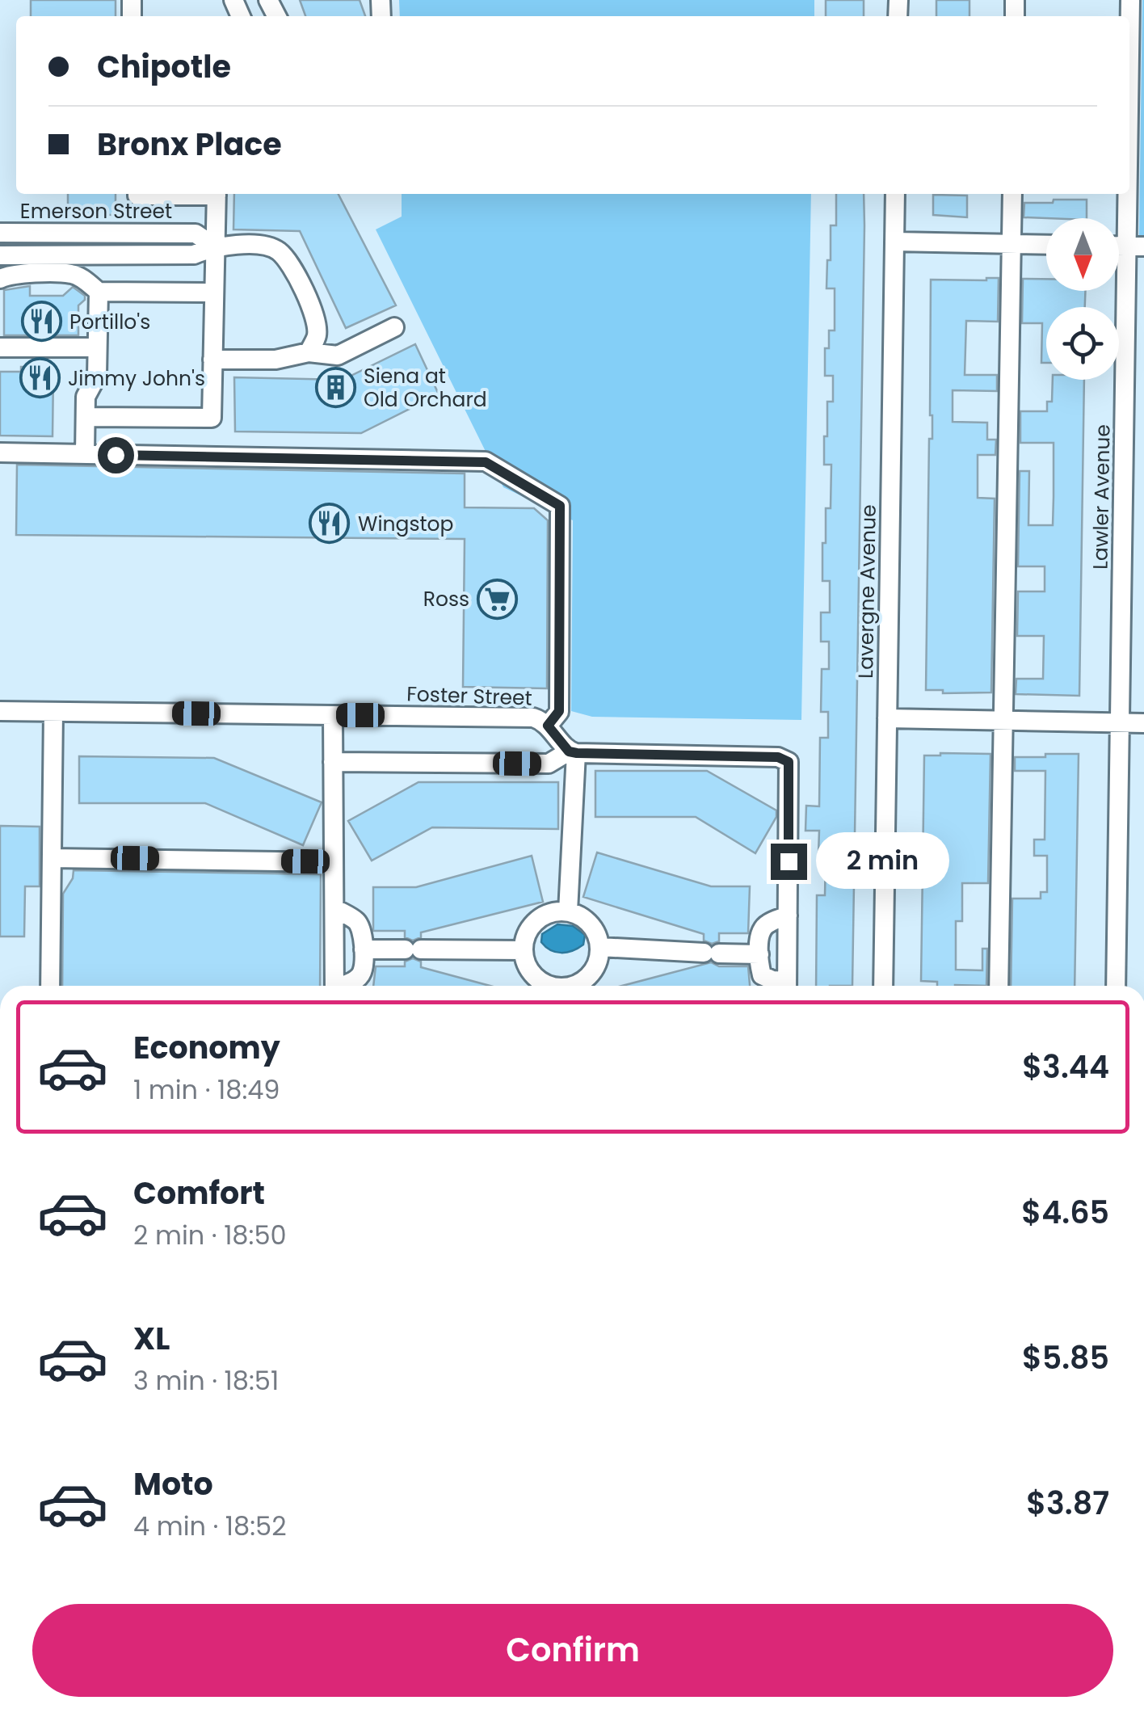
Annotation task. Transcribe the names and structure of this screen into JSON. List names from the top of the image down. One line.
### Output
{"streets":{"street":["Emerson Street","Lawler Avenue","Lavergne Avenue","Foster Street"]},"places":{"restaurant":["Portillo's","Jimmy John's","Wingstop"],"building":["Siena at Old Orchard"],"supermarket":["Ross"]},"north":"bottom","page":{"banner":["Chipotle","Bronx Place"],"bubble":"2 min","list":[{"name":"Economy","note":"1 min · 18:49","value":"$3.44"},{"name":"Comfort","note":"2 min · 18:50","value":"$4.65"},{"name":"XL","note":"3 min · 18:51","value":"$5.85"},{"name":"Moto","note":"4 min · 18:52","value":"$3.87"}],"buttons":"Confirm"}}
